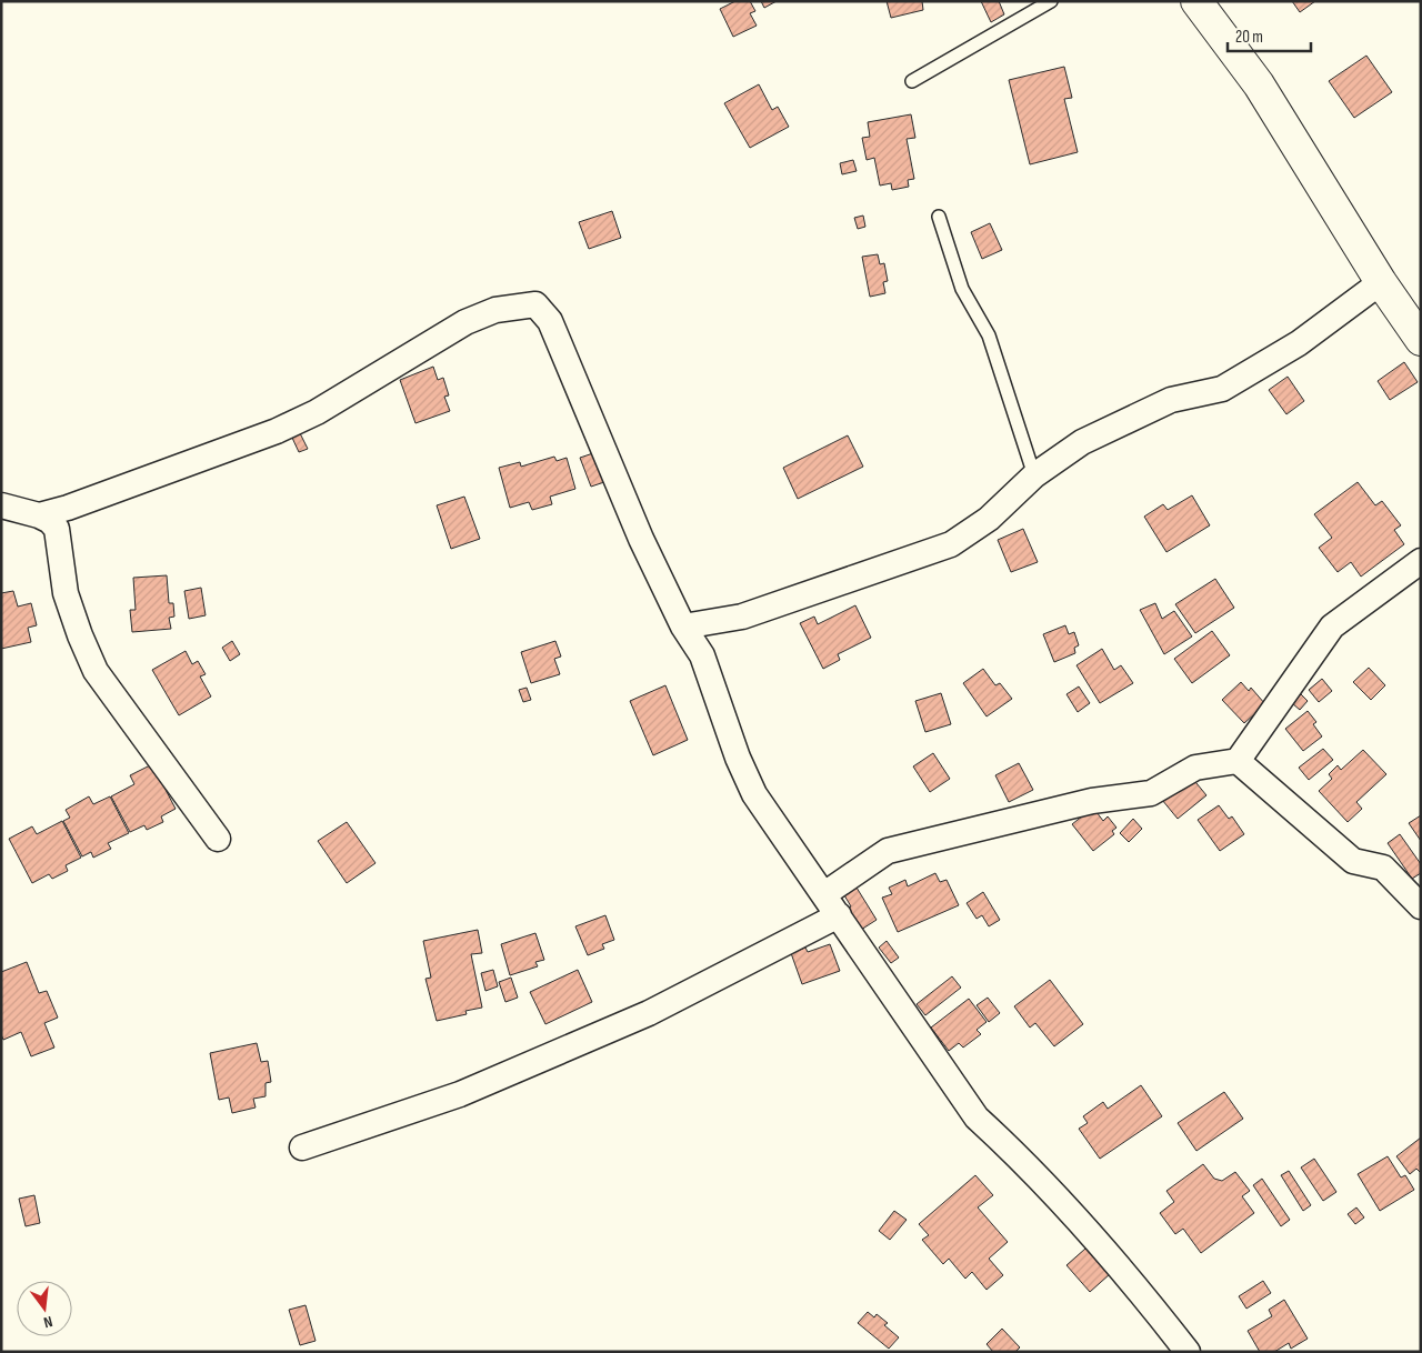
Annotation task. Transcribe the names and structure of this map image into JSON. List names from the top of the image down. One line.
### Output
{"scale_bar":"20 m","north":"bottom"}
